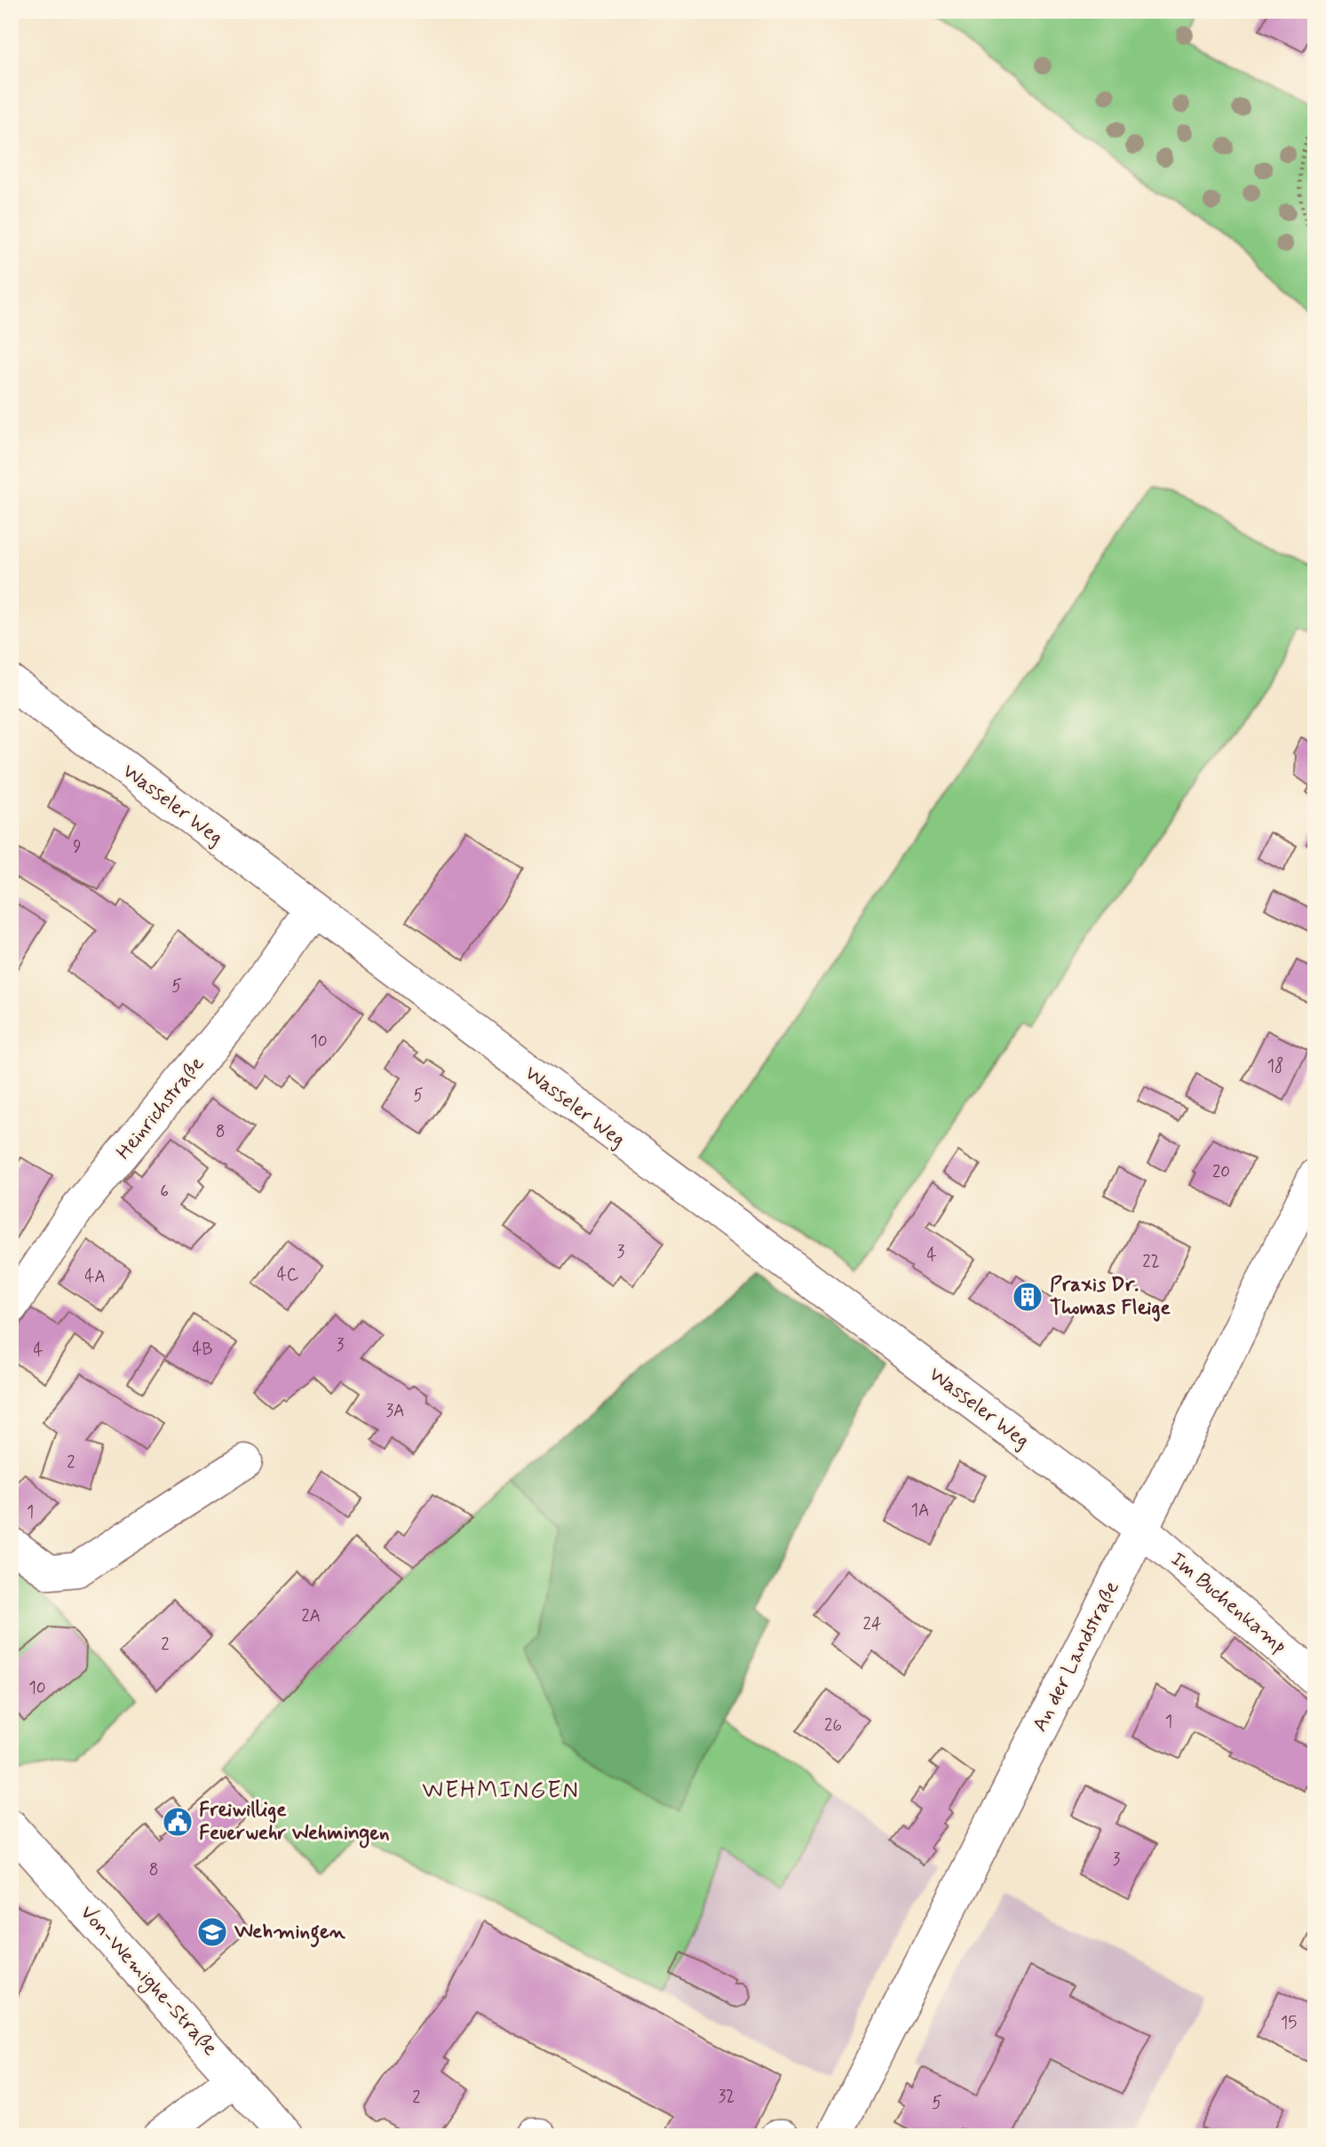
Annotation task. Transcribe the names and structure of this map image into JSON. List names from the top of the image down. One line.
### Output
{"streets":{"street":["Wasseler Weg","Heinrichstraße","Im Buchenkamp","An der Landstraße","Von-Wemighe-Straße"]},"crossings":[["Wasseler Weg","Heinrichstraße"],["Wasseler Weg","Im Buchenkamp"],["Wasseler Weg","An der Landstraße"],["Im Buchenkamp","An der Landstraße"]],"districts":["WEHMINGEN"],"places":{"building":["Praxis Dr. Thomas Fleige"],"public building":["Freiwillige Feuerwehr Wehmingen"],"school or university":["Wehmingen"]},"house_numbers":["9","5","10","18","5","8","20","6","3","4","22","4C","4A","3","4B","4","3A","2","1A","1","2A","24","2","10","1","26","3","8","15","32","2","5"]}
